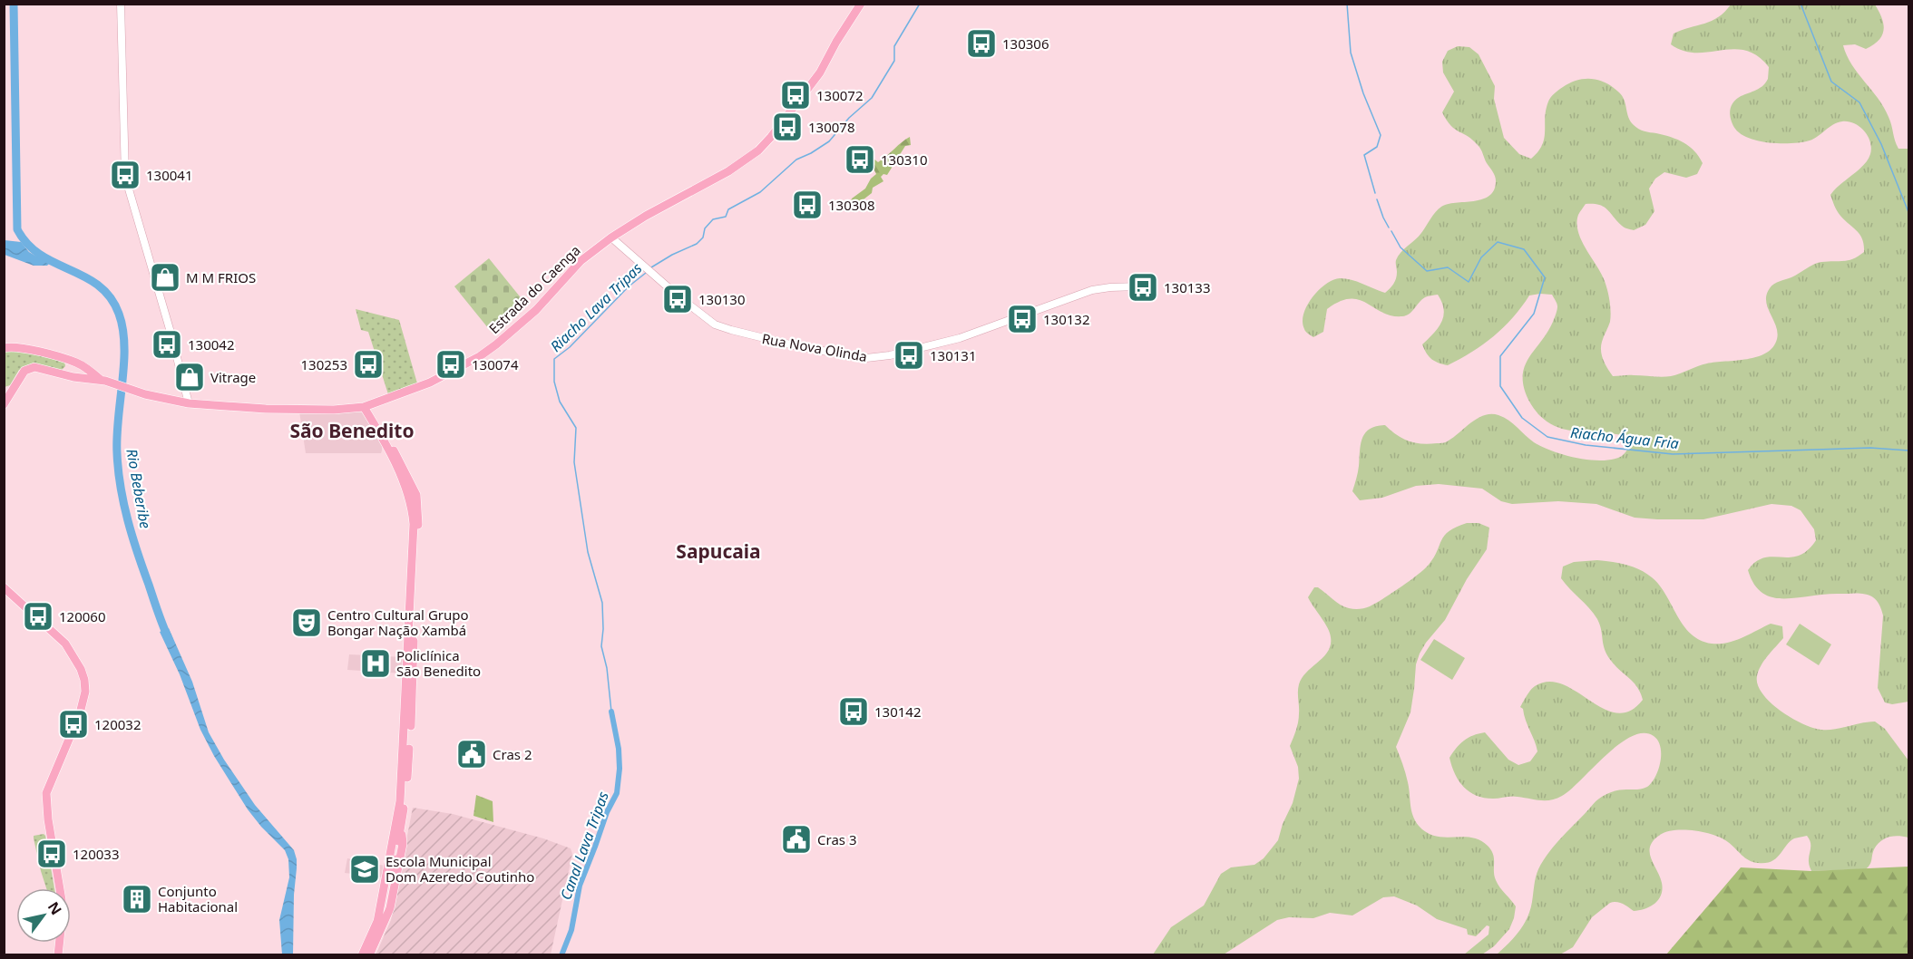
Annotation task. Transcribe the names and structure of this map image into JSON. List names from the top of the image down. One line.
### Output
{"streets":{"main road":["Estrada do Caenga"],"street":["Rua Nova Olinda"]},"crossings":[["Estrada do Caenga","Rua Nova Olinda"]],"districts":["São Benedito","Sapucaia"],"water":["Riacho Lava Tripas","Riacho Água Fria","Rio Beberibe","Canal Lava Tripas"],"places":{"bus stop":["130306","130072","130078","130310","130041","130308","130133","130130","130132","130042","130131","130253","130074","120060","130142","120032","120033"],"shop":["M M FRIOS","Vitrage"],"theatre":["Centro Cultural Grupo Bongar Nação Xambá"],"hospital":["Policlínica São Benedito"],"public building":["Cras 2","Cras 3"],"school or university":["Escola Municipal Dom Azeredo Coutinho"],"building":["Conjunto Habitacional"]},"north":"top right"}
